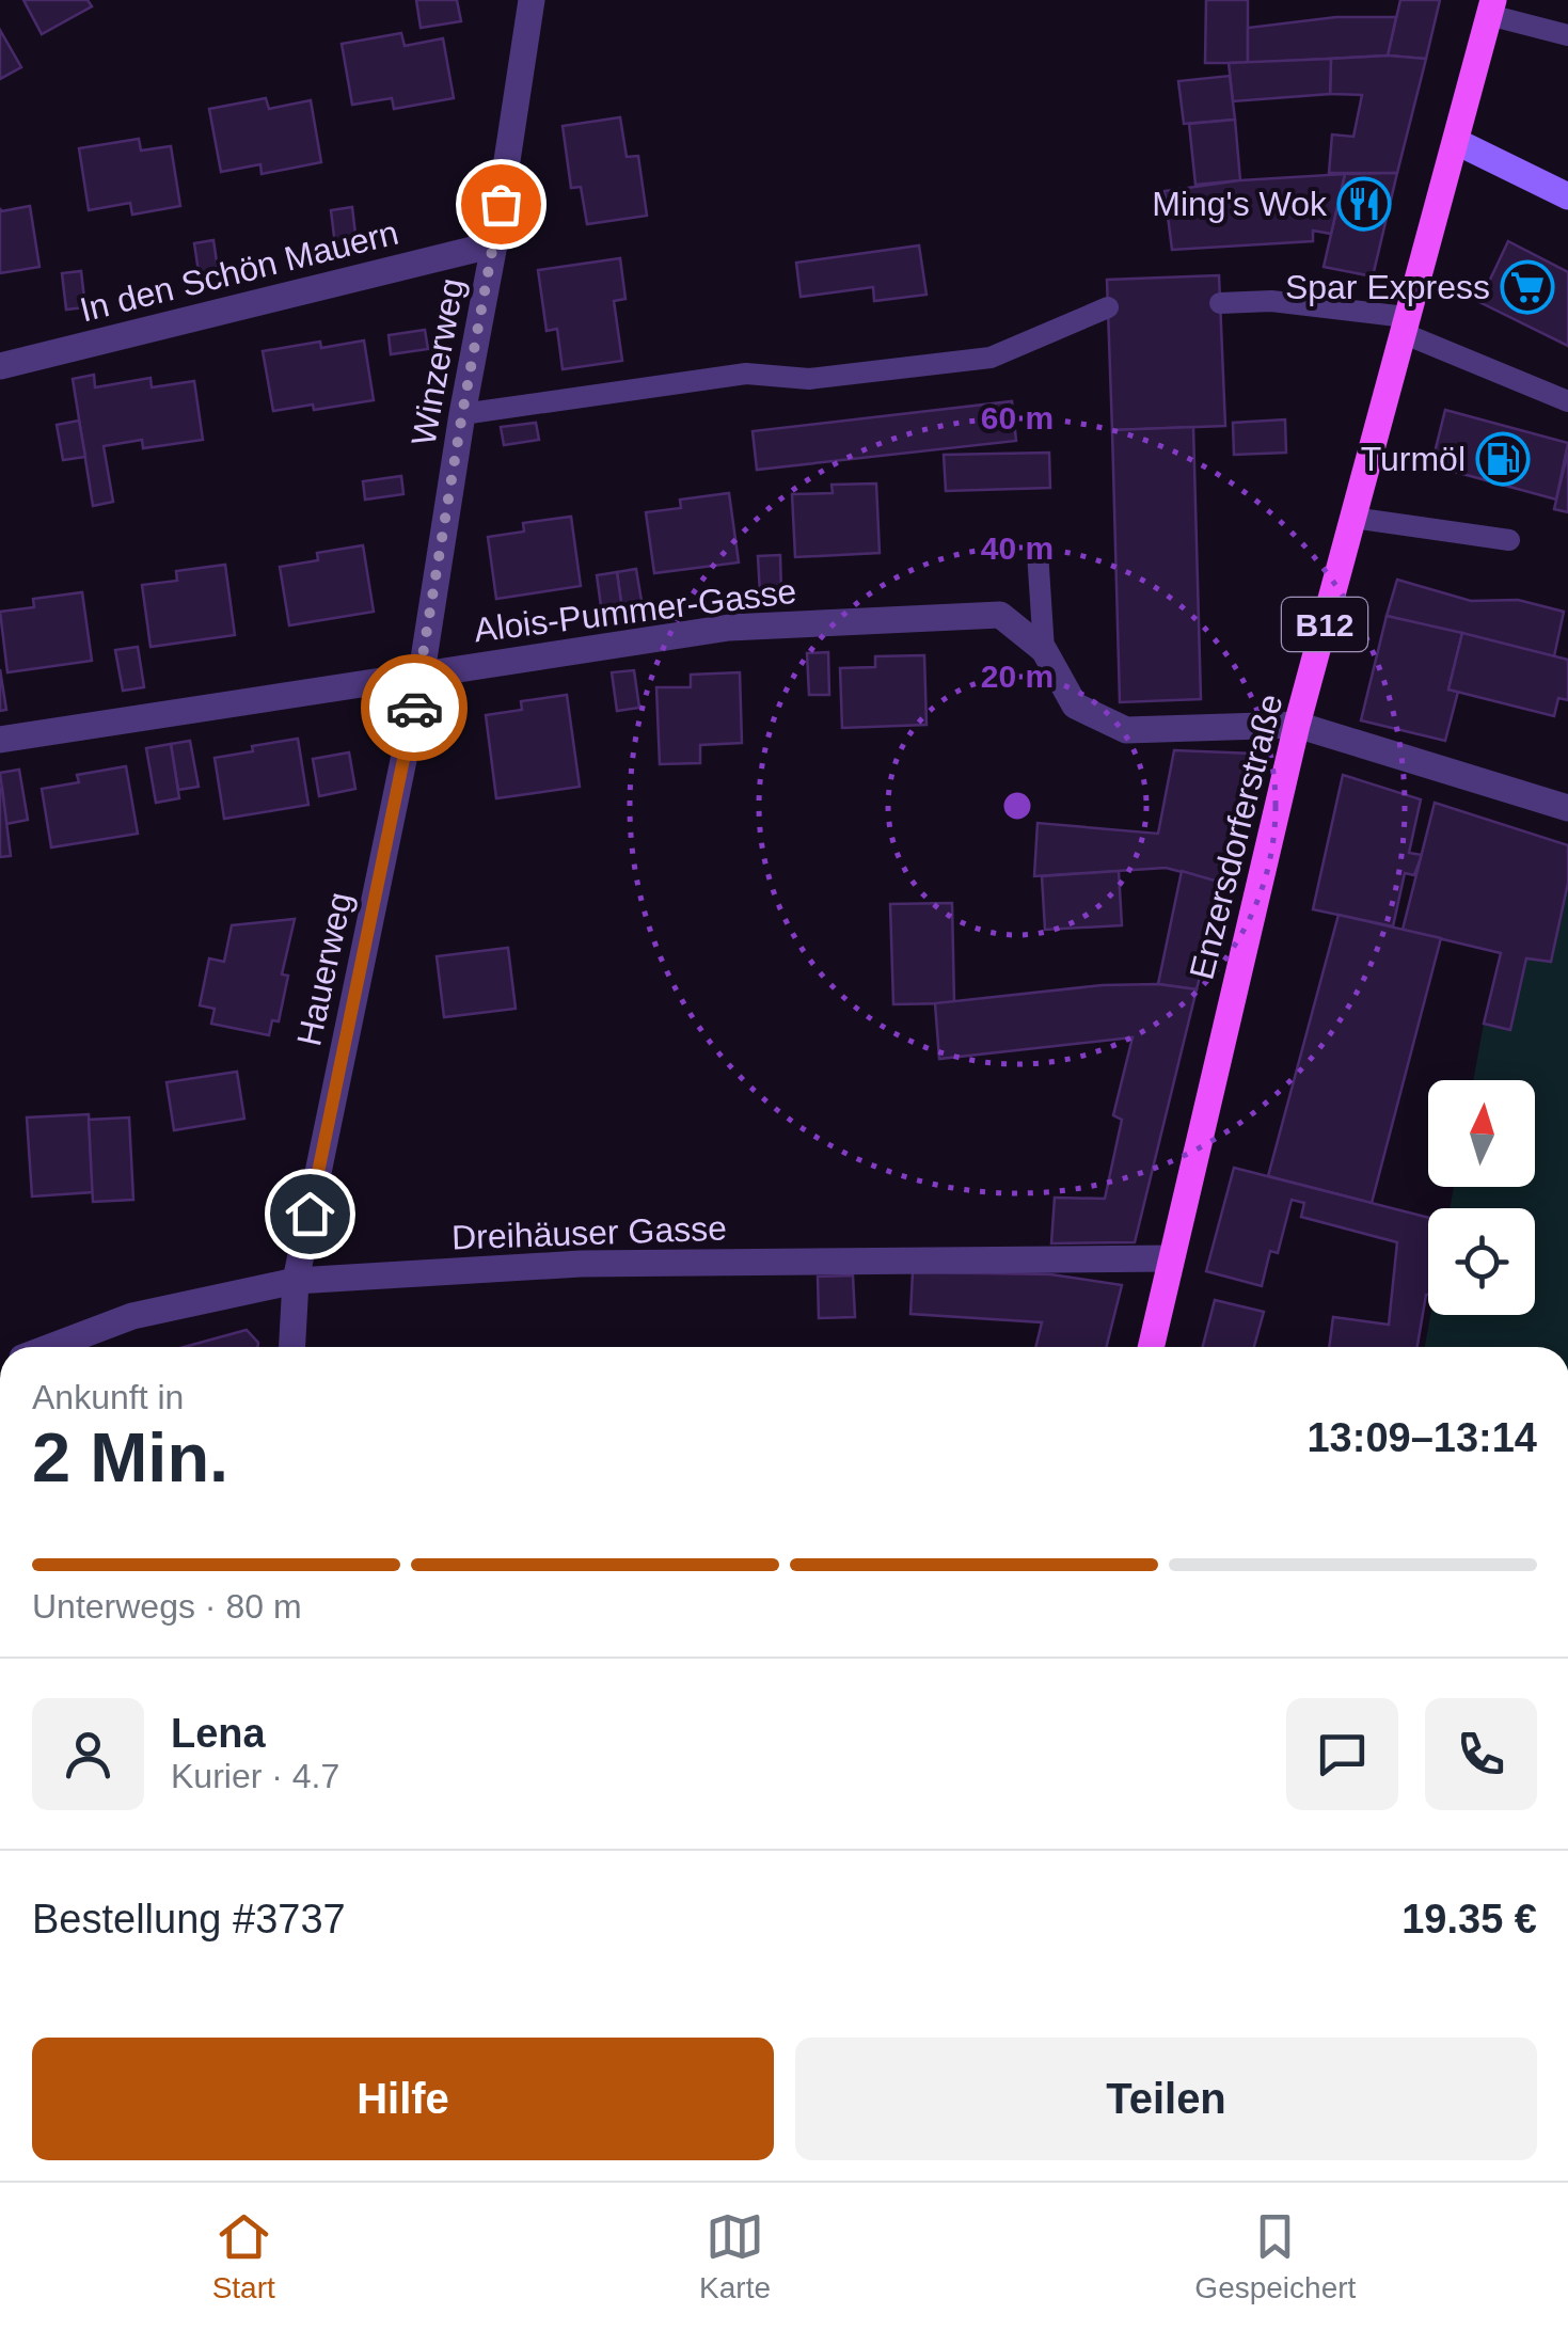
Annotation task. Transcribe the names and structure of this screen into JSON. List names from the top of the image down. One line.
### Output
{"streets":{"main road":["B12","Enzersdorferstraße"],"street":["In den Schön Mauern","Winzerweg","Alois-Pummer-Gasse","Hauerweg","Dreihäuser Gasse"]},"crossings":[["In den Schön Mauern","Winzerweg"],["Winzerweg","Alois-Pummer-Gasse"],["Winzerweg","Hauerweg"],["Alois-Pummer-Gasse","Enzersdorferstraße"],["Alois-Pummer-Gasse","Hauerweg"],["B12","Enzersdorferstraße"],["B12","Dreihäuser Gasse"],["Enzersdorferstraße","Dreihäuser Gasse"],["Hauerweg","Dreihäuser Gasse"]],"places":{"restaurant":["Ming's Wok"],"supermarket":["Spar Express"],"fuel station":["Turmöl"]},"north":"top","page":{"heading":["2 Min.","Ankunft in","13:09–13:14"],"panel":["Lena","Kurier · 4.7","Bestellung #3737","19.35 €"],"bar":"Unterwegs · 80 m","buttons":["Hilfe","Teilen"],"tabs":["Start","Karte","Gespeichert"]},"rings":["60 m","40 m","20 m"]}
